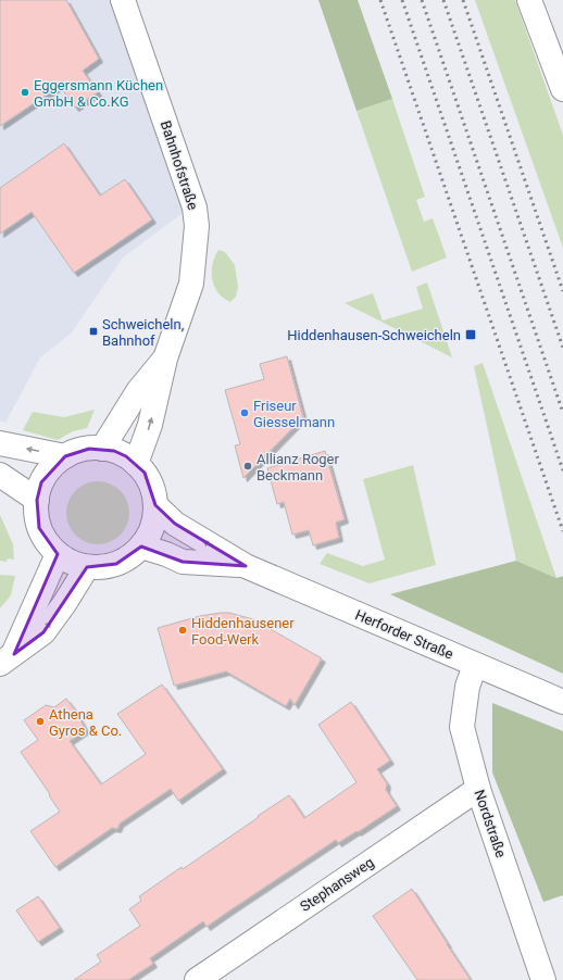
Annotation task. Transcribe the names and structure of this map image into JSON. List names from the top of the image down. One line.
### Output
{"streets":{"street":["Bahnhofstraße","Herforder Straße","Nordstraße","Stephansweg"]},"crossings":[["Bahnhofstraße","Herforder Straße"],["Herforder Straße","Nordstraße"],["Nordstraße","Stephansweg"]],"places":{"other":["Eggersmann Küchen GmbH & Co.KG","Friseur Giesselmann","Allianz Roger Beckmann","Hiddenhausener Food-Werk","Athena Gyros & Co."],"transit":["Schweicheln, Bahnhof","Hiddenhausen-Schweicheln"]}}
